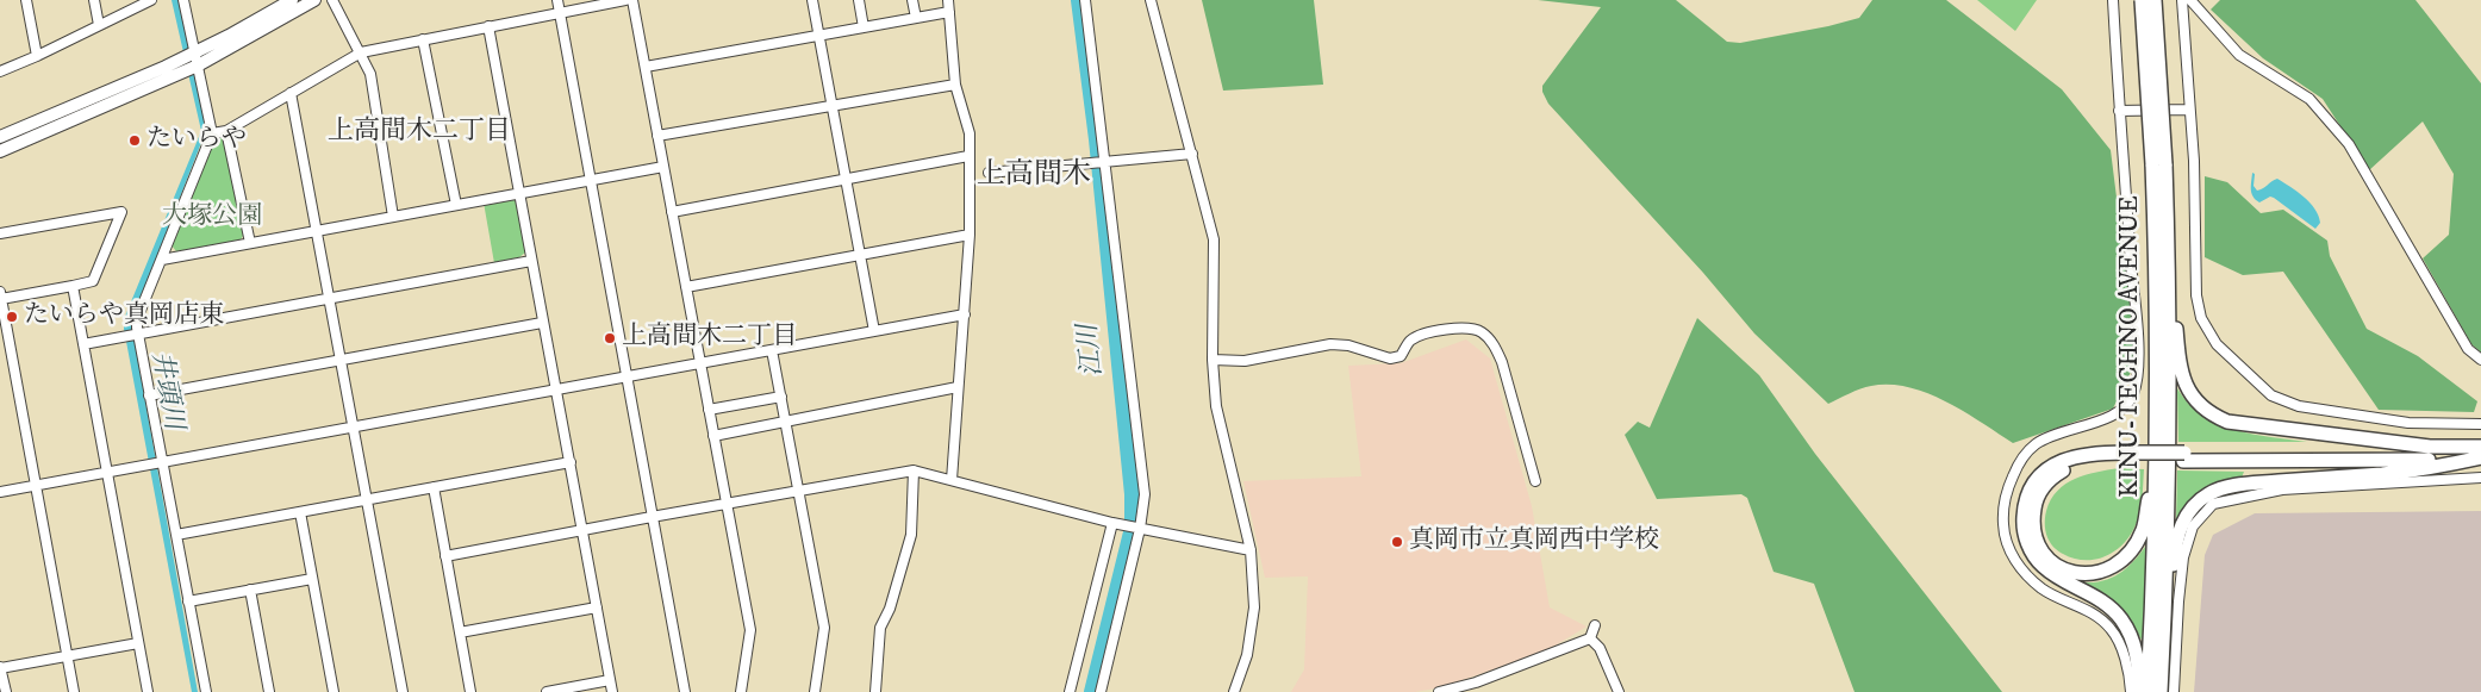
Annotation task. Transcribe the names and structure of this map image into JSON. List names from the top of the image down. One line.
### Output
{"streets":{"highway":["KINU-TECHNO AVENUE"]},"districts":["上高間木二丁目","上高間木"],"water":["江川","井頭川"],"parks":["大塚公園"],"places":["たいらや","たいらや真岡店東","上高間木二丁目","真岡市立真岡西中学校"]}
